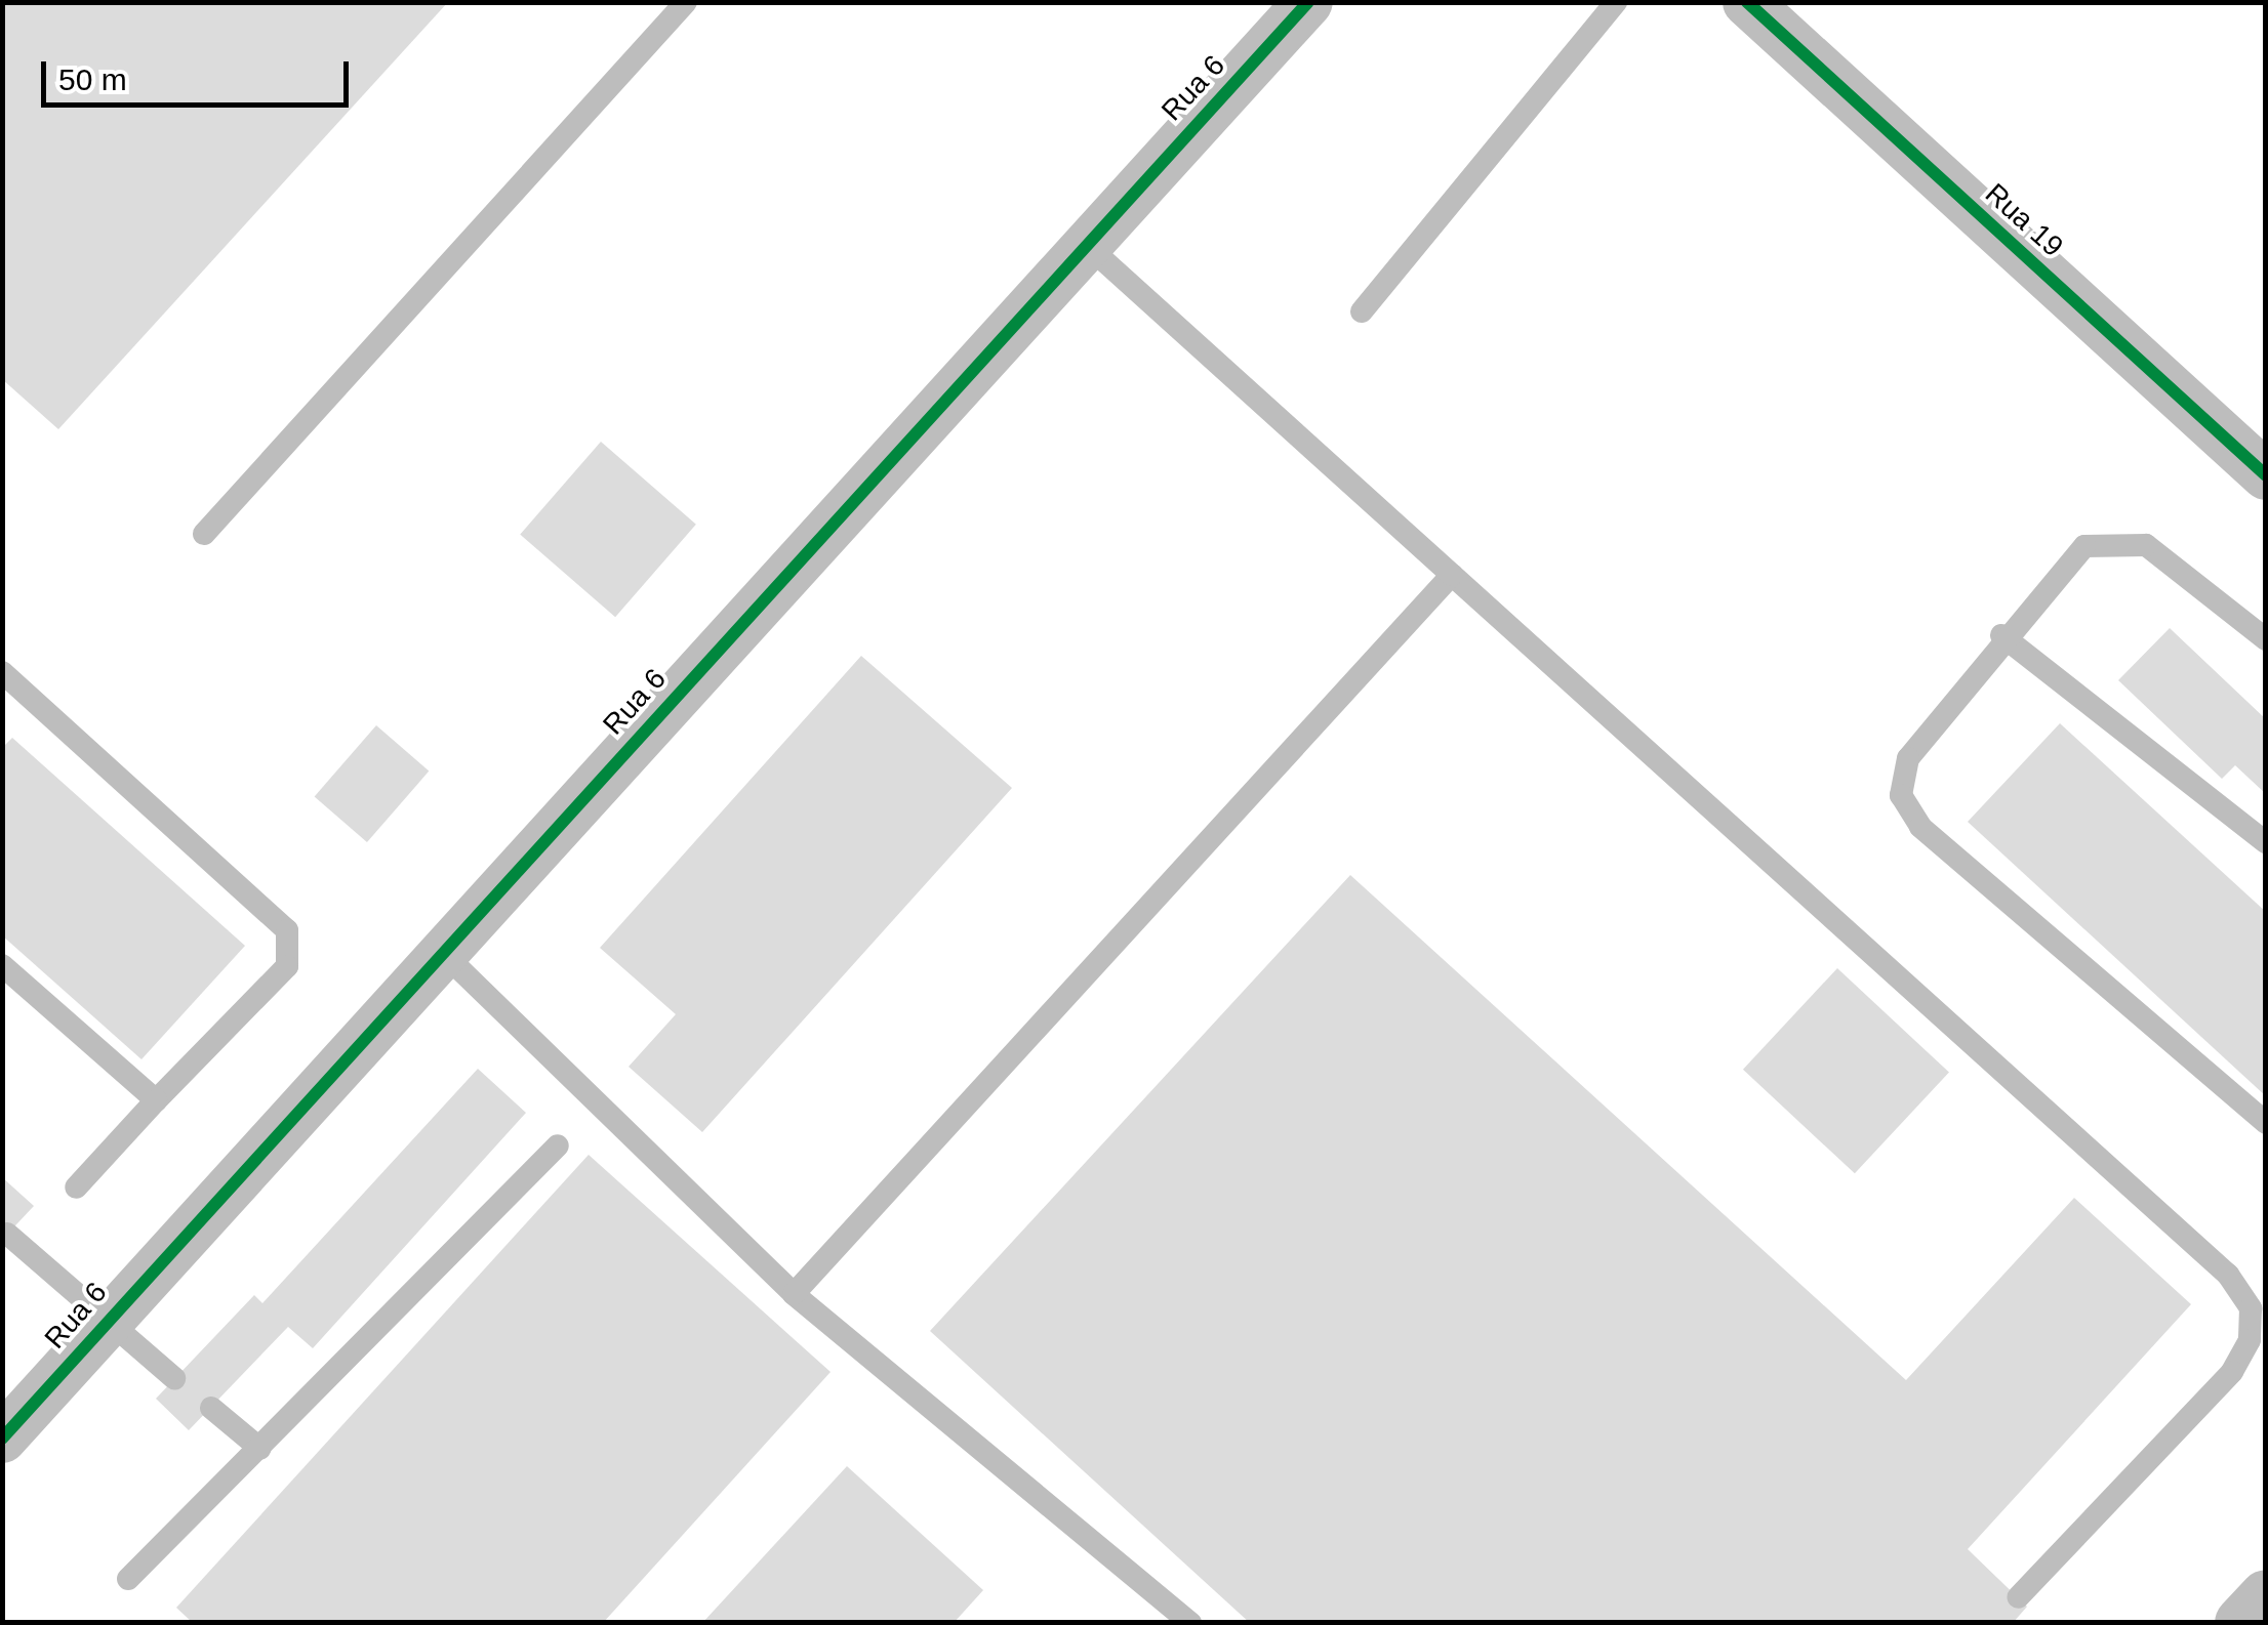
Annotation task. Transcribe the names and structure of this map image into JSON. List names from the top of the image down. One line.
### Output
{"streets":{"street":["Rua 6","Rua 19"]},"scale_bar":"50 m"}
